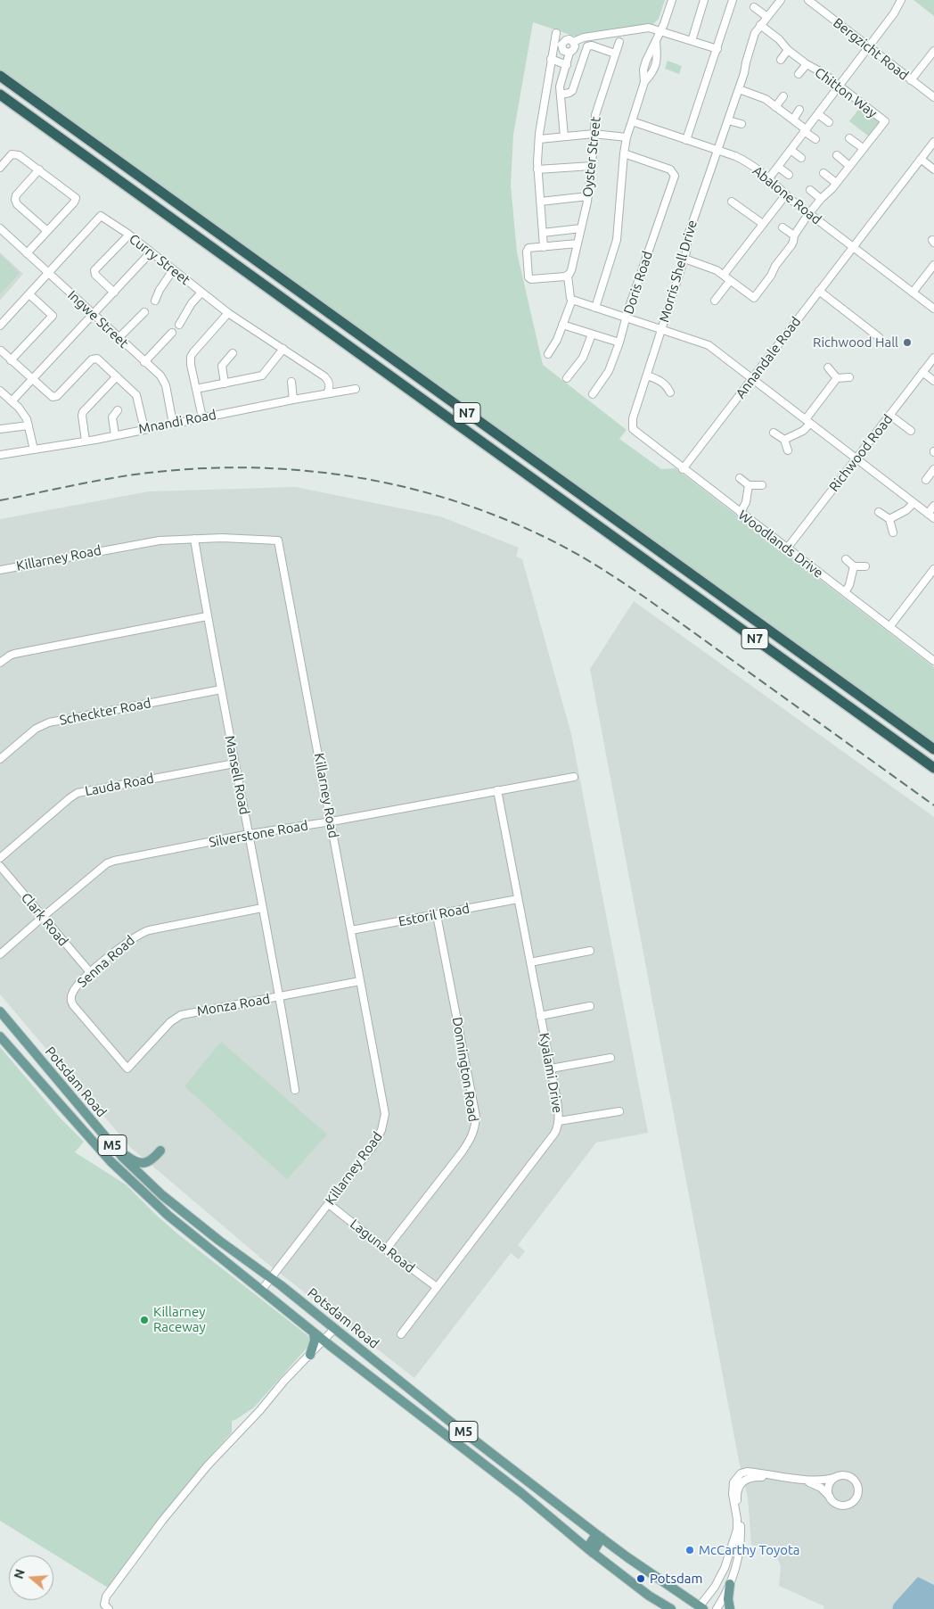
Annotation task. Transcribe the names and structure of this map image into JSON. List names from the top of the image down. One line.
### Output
{"streets":{"highway":["N7"],"main road":["Potsdam Road","M5"],"street":["Bergzicht Road","Chitton Way","Oyster Street","Abalone Road","Curry Street","Morris Shell Drive","Doris Road","Ingwe Street","Annandale Road","Mnandi Road","Richwood Road","Woodlands Drive","Killarney Road","Scheckter Road","Mansell Road","Lauda Road","Silverstone Road","Estoril Road","Clark Road","Senna Road","Monza Road","Donnington Road","Kyalami Drive","Laguna Road"]},"crossings":[["Chitton Way","Abalone Road"],["Chitton Way","Morris Shell Drive"],["Abalone Road","Morris Shell Drive"],["Abalone Road","Annandale Road"],["Curry Street","Ingwe Street"],["Curry Street","Mnandi Road"],["Morris Shell Drive","Woodlands Drive"],["Ingwe Street","Mnandi Road"],["Annandale Road","Woodlands Drive"],["Richwood Road","Woodlands Drive"],["Killarney Road","Mansell Road"],["Killarney Road","Silverstone Road"],["Killarney Road","Estoril Road"],["Killarney Road","Monza Road"],["Killarney Road","Potsdam Road"],["Killarney Road","Laguna Road"],["Scheckter Road","Mansell Road"],["Mansell Road","Lauda Road"],["Mansell Road","Silverstone Road"],["Mansell Road","Senna Road"],["Mansell Road","Monza Road"],["Silverstone Road","Clark Road"],["Silverstone Road","Kyalami Drive"],["Estoril Road","Donnington Road"],["Estoril Road","Kyalami Drive"],["Clark Road","Senna Road"],["Senna Road","Monza Road"],["Donnington Road","Laguna Road"],["Kyalami Drive","Laguna Road"]],"places":["Richwood Hall","Killarney Raceway","McCarthy Toyota","Potsdam"],"north":"left"}
